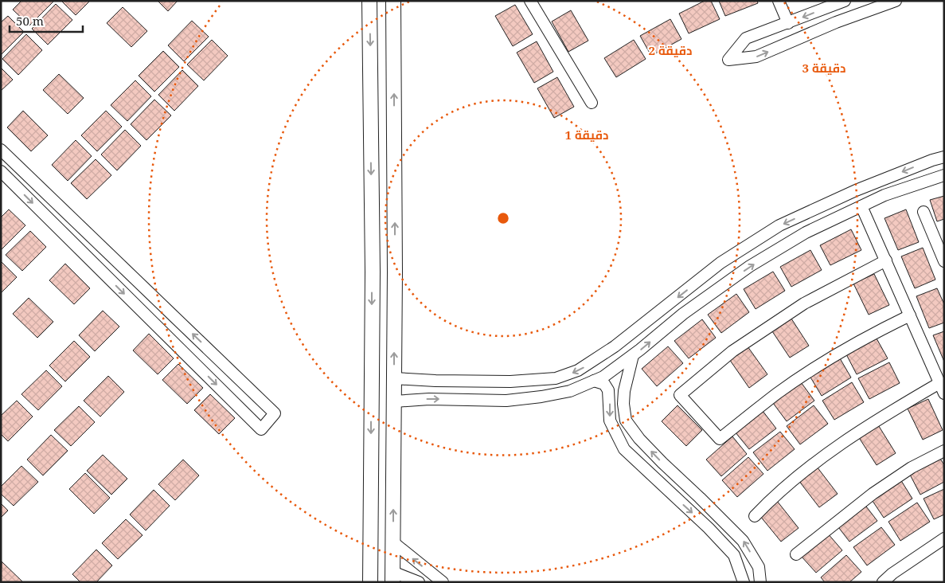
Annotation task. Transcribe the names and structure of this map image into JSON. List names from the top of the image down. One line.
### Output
{"scale_bar":"50 m","rings":["2 دقيقة","3 دقيقة","1 دقيقة"]}
